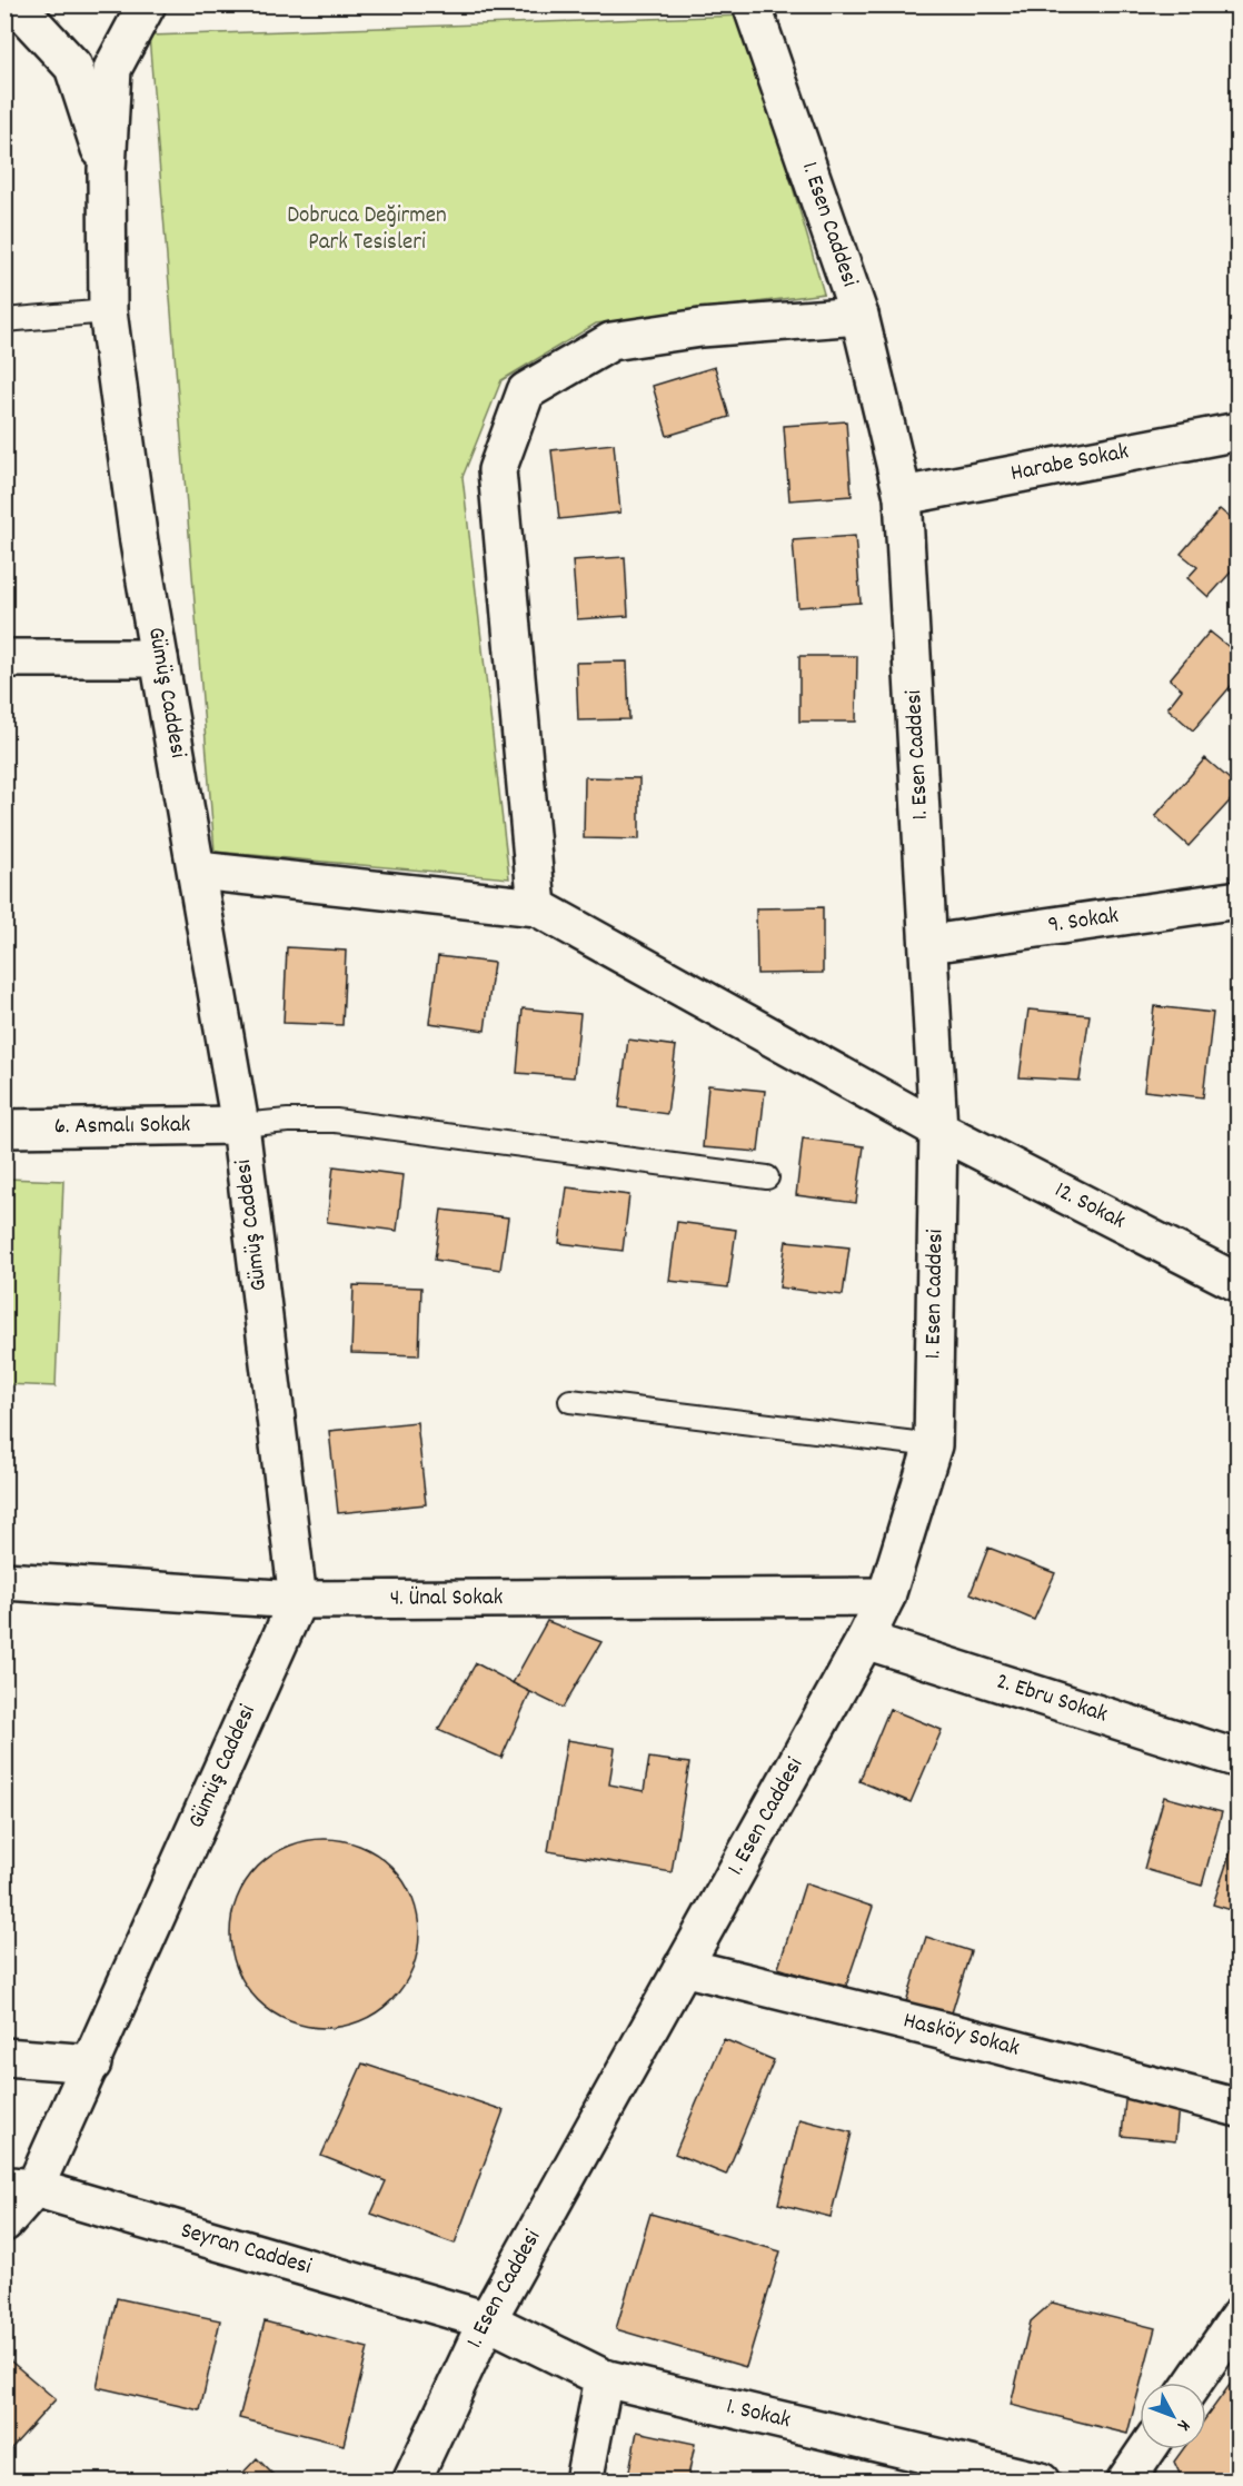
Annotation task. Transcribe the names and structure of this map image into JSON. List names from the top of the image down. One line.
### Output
{"streets":{"street":["1. Esen Caddesi","Harabe Sokak","Gümüş Caddesi","9. Sokak","6. Asmalı Sokak","12. Sokak","4. Ünal Sokak","2. Ebru Sokak","Hasköy Sokak","Seyran Caddesi","1. Sokak"]},"crossings":[["1. Esen Caddesi","Harabe Sokak"],["1. Esen Caddesi","9. Sokak"],["1. Esen Caddesi","12. Sokak"],["1. Esen Caddesi","4. Ünal Sokak"],["1. Esen Caddesi","2. Ebru Sokak"],["1. Esen Caddesi","Hasköy Sokak"],["1. Esen Caddesi","Seyran Caddesi"],["1. Esen Caddesi","1. Sokak"],["Gümüş Caddesi","6. Asmalı Sokak"],["Gümüş Caddesi","4. Ünal Sokak"],["Gümüş Caddesi","Seyran Caddesi"],["Seyran Caddesi","1. Sokak"]],"parks":["Dobruca Değirmen Park Tesisleri"],"north":"bottom right"}
